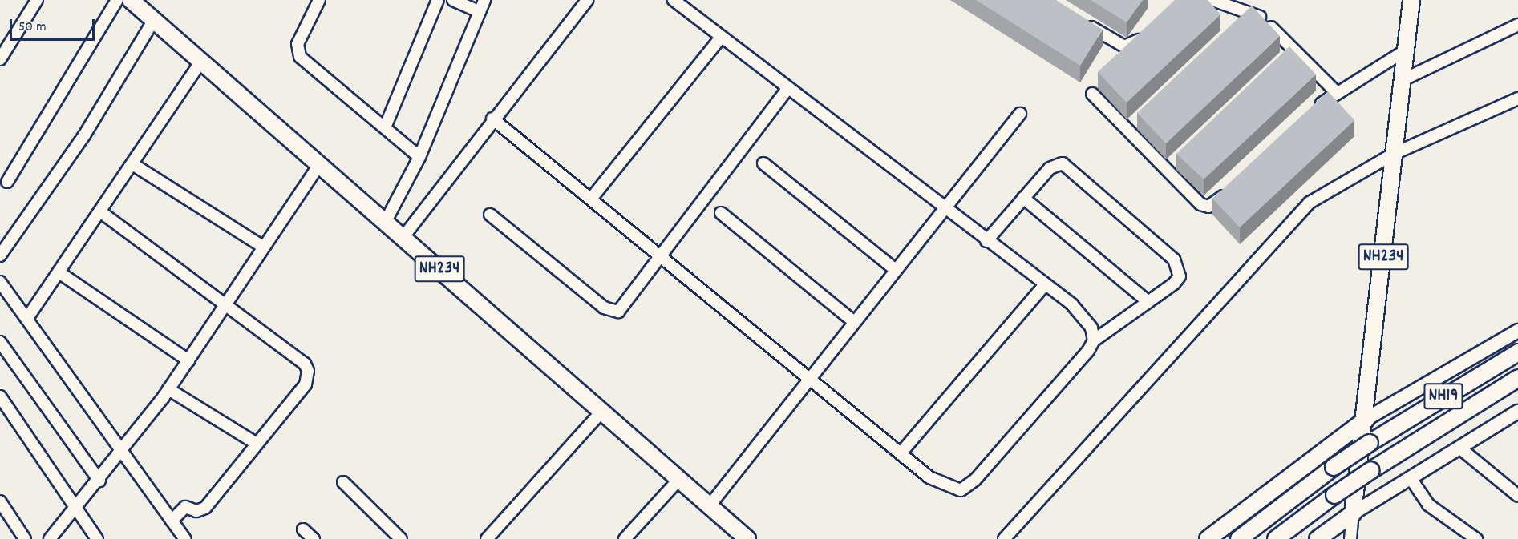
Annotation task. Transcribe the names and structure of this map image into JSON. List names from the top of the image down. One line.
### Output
{"streets":{"highway":["NH234","NH19"]},"scale_bar":"50 m"}
